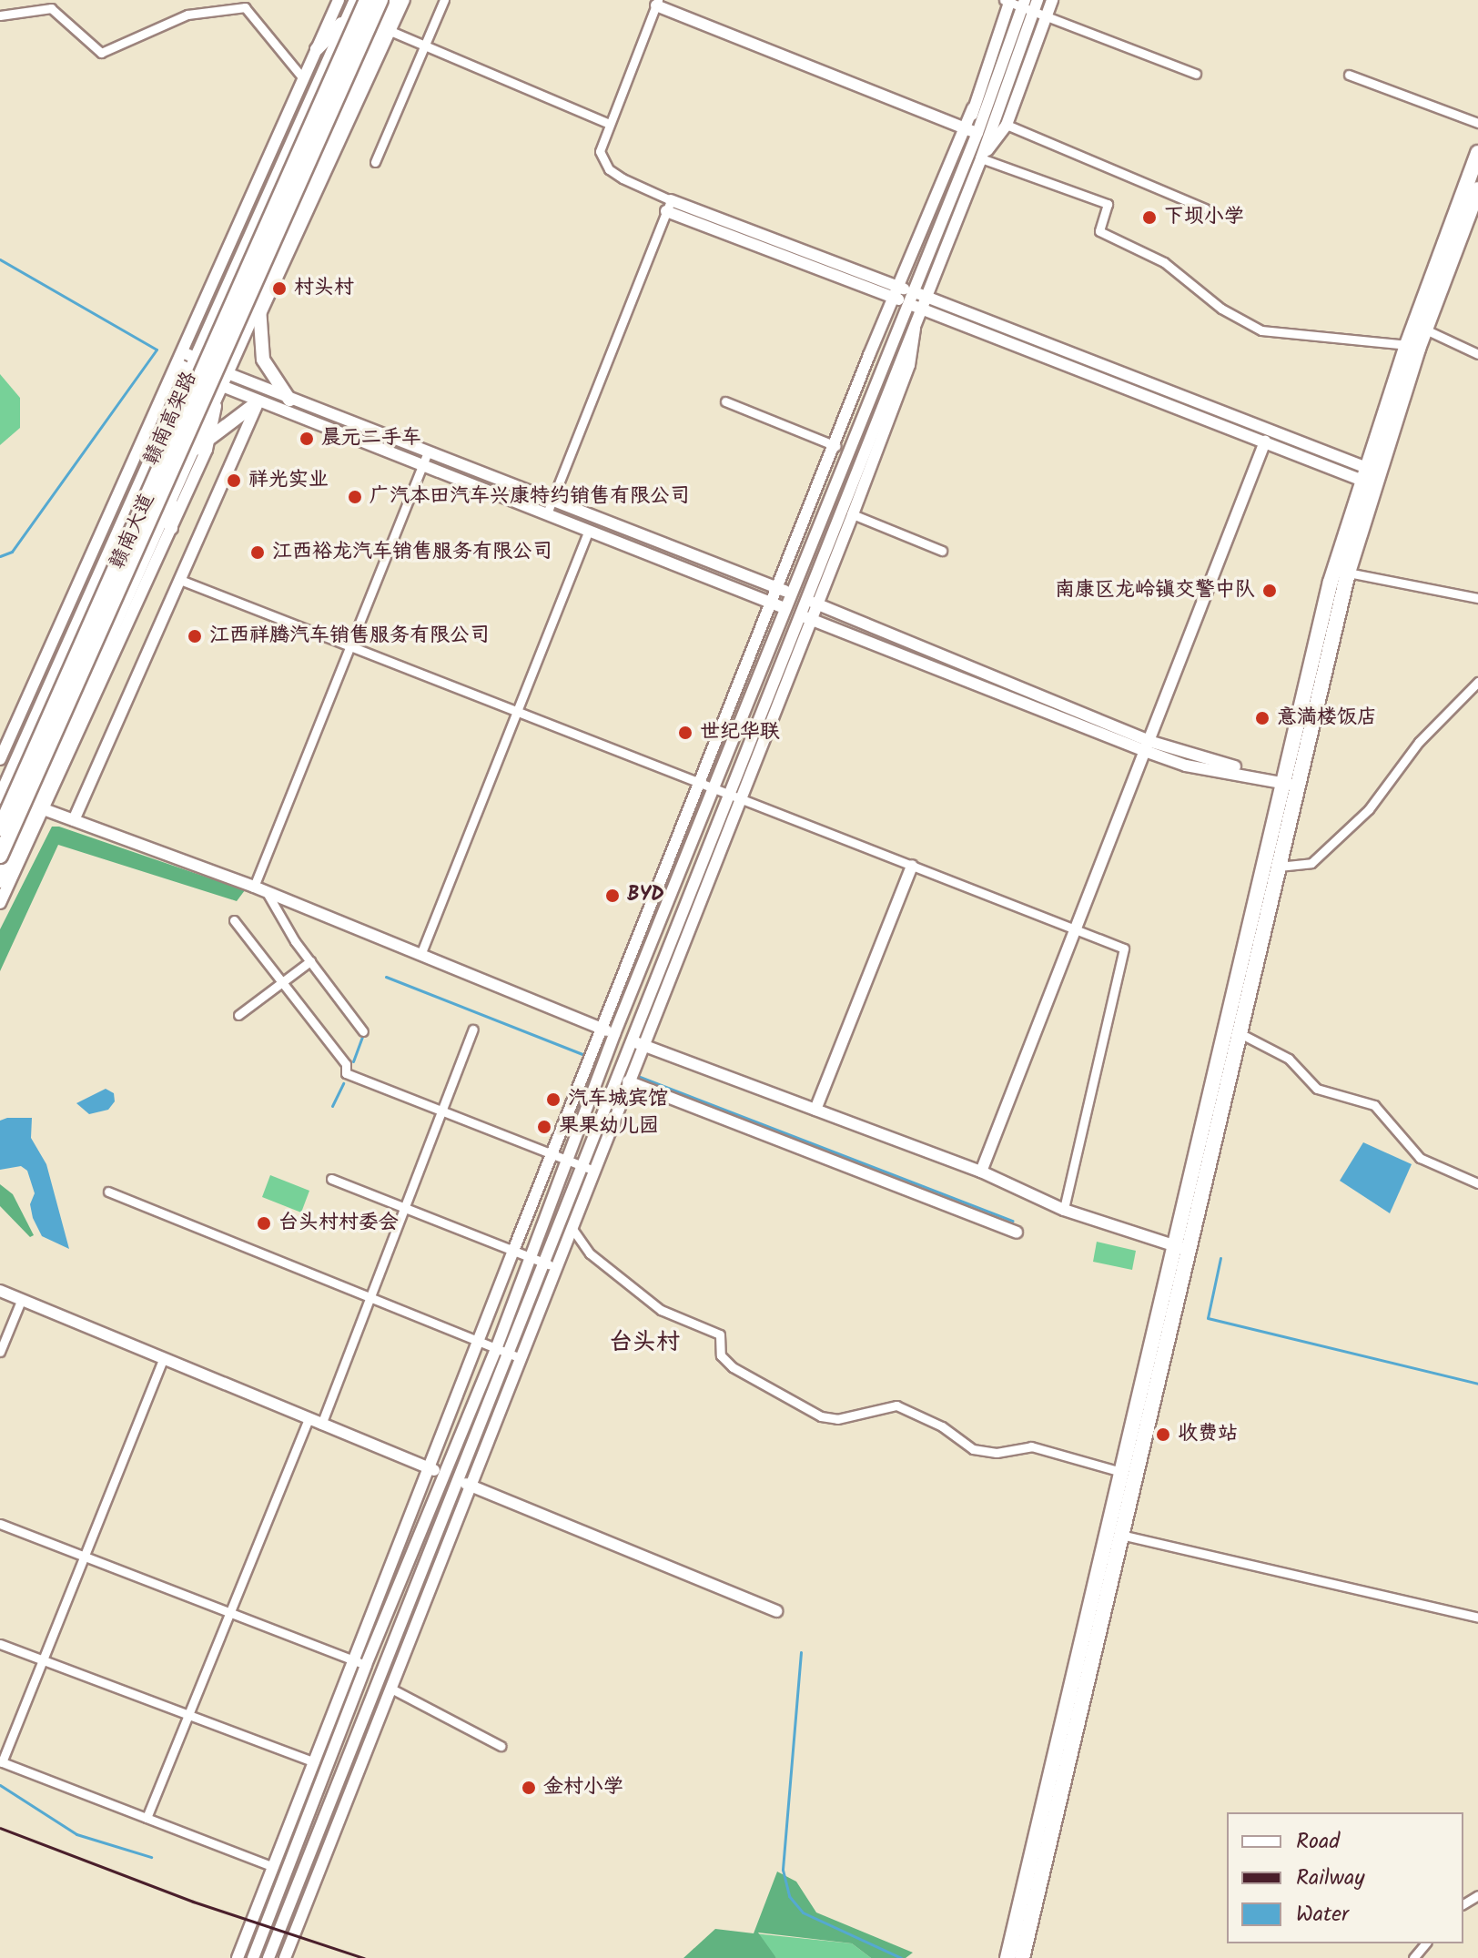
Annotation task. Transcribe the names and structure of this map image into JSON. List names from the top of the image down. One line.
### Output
{"streets":{"highway":["赣南高架路"],"main road":["赣南大道"]},"districts":["台头村"],"places":["下坝小学","村头村","晨元二手车","祥光实业","广汽本田汽车兴康特约销售有限公司","江西裕龙汽车销售服务有限公司","南康区龙岭镇交警中队","江西祥腾汽车销售服务有限公司","意満楼饭店","世纪华联","BYD","汽车城宾馆","果果幼儿园","台头村村委会","收费站","金村小学"],"legend":["Road","Railway","Water"]}
